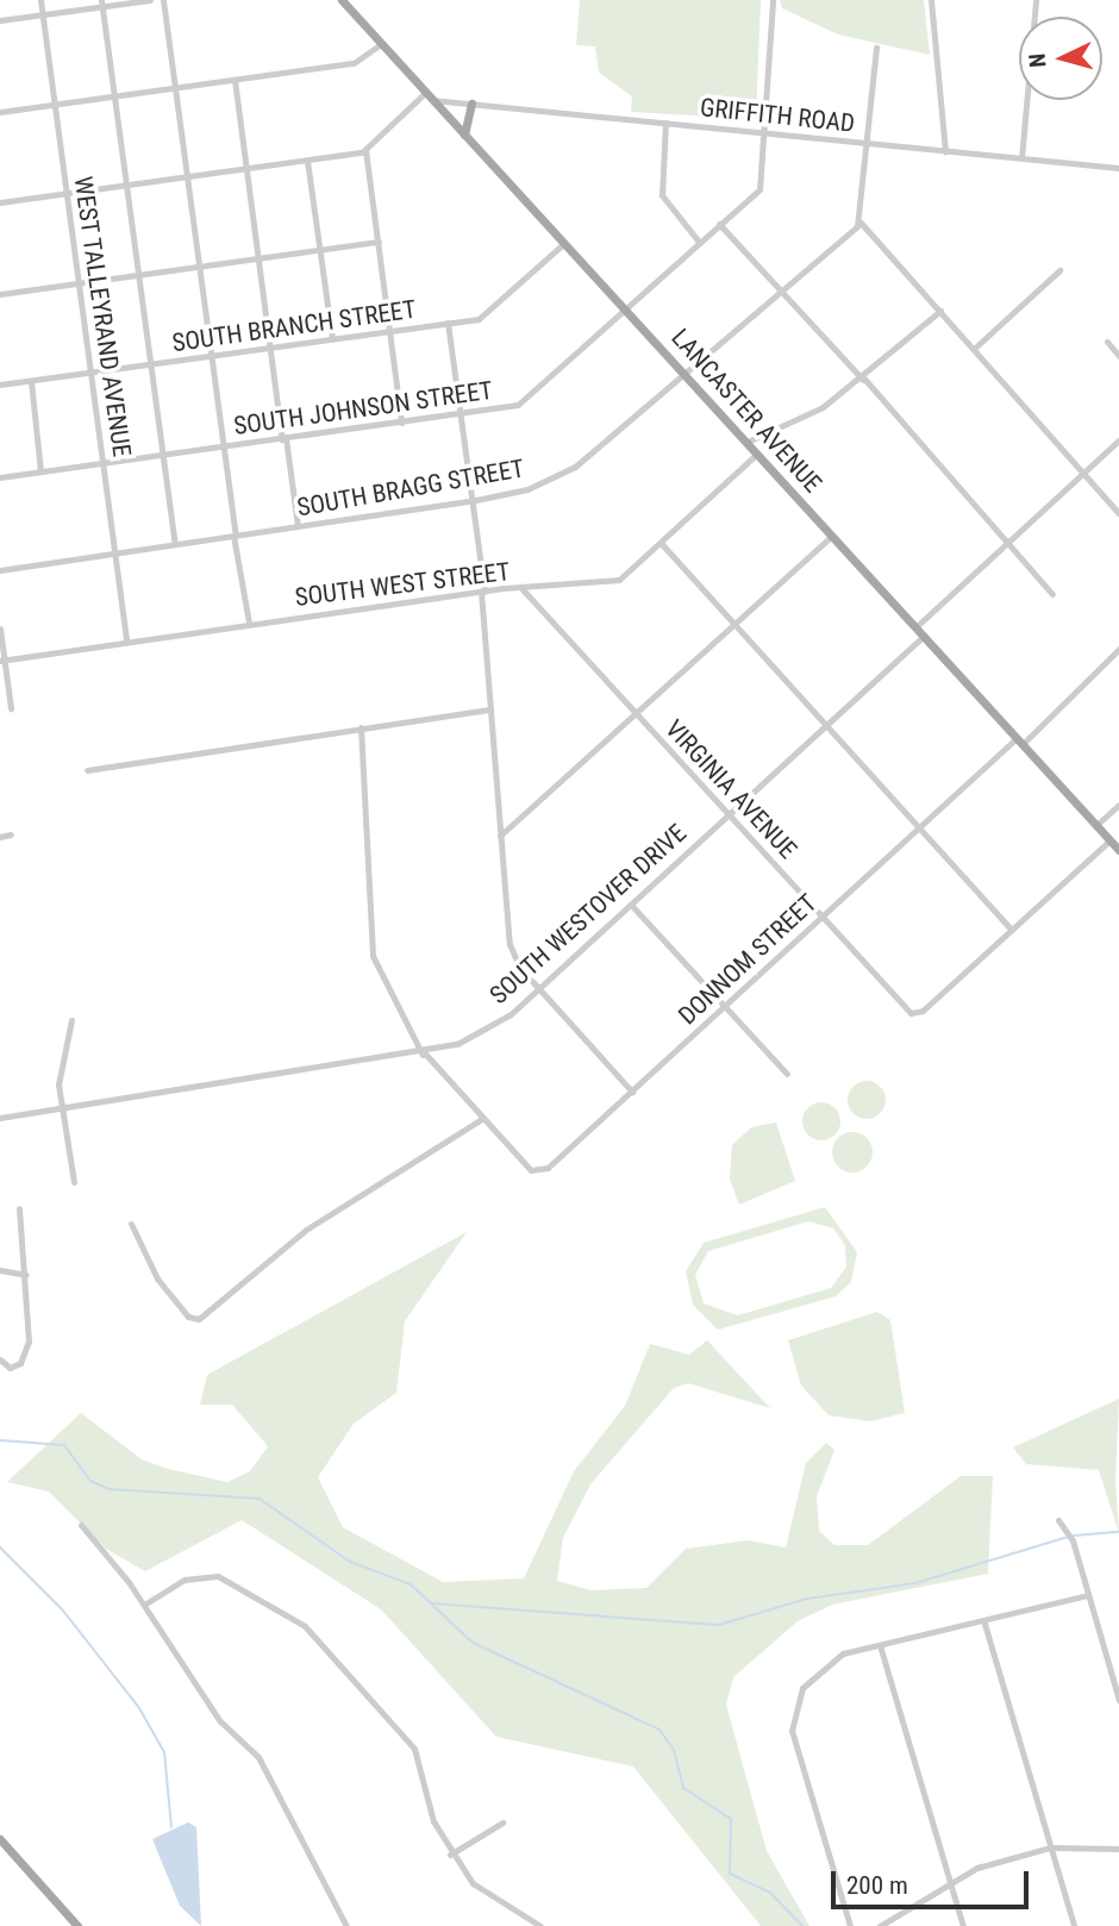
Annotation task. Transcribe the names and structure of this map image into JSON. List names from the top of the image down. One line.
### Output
{"streets":{"main road":["LANCASTER AVENUE"],"street":["GRIFFITH ROAD","WEST TALLEYRAND AVENUE","SOUTH BRANCH STREET","SOUTH JOHNSON STREET","SOUTH BRAGG STREET","SOUTH WEST STREET","VIRGINIA AVENUE","SOUTH WESTOVER DRIVE","DONNOM STREET"]},"crossings":[["GRIFFITH ROAD","SOUTH JOHNSON STREET"],["GRIFFITH ROAD","LANCASTER AVENUE"],["WEST TALLEYRAND AVENUE","SOUTH BRANCH STREET"],["WEST TALLEYRAND AVENUE","SOUTH JOHNSON STREET"],["WEST TALLEYRAND AVENUE","SOUTH BRAGG STREET"],["WEST TALLEYRAND AVENUE","SOUTH WEST STREET"],["SOUTH BRANCH STREET","LANCASTER AVENUE"],["SOUTH JOHNSON STREET","LANCASTER AVENUE"],["LANCASTER AVENUE","SOUTH BRAGG STREET"],["LANCASTER AVENUE","SOUTH WEST STREET"],["LANCASTER AVENUE","SOUTH WESTOVER DRIVE"],["LANCASTER AVENUE","DONNOM STREET"],["SOUTH WEST STREET","VIRGINIA AVENUE"],["VIRGINIA AVENUE","SOUTH WESTOVER DRIVE"],["VIRGINIA AVENUE","DONNOM STREET"]],"scale_bar":"200 m","north":"left"}
